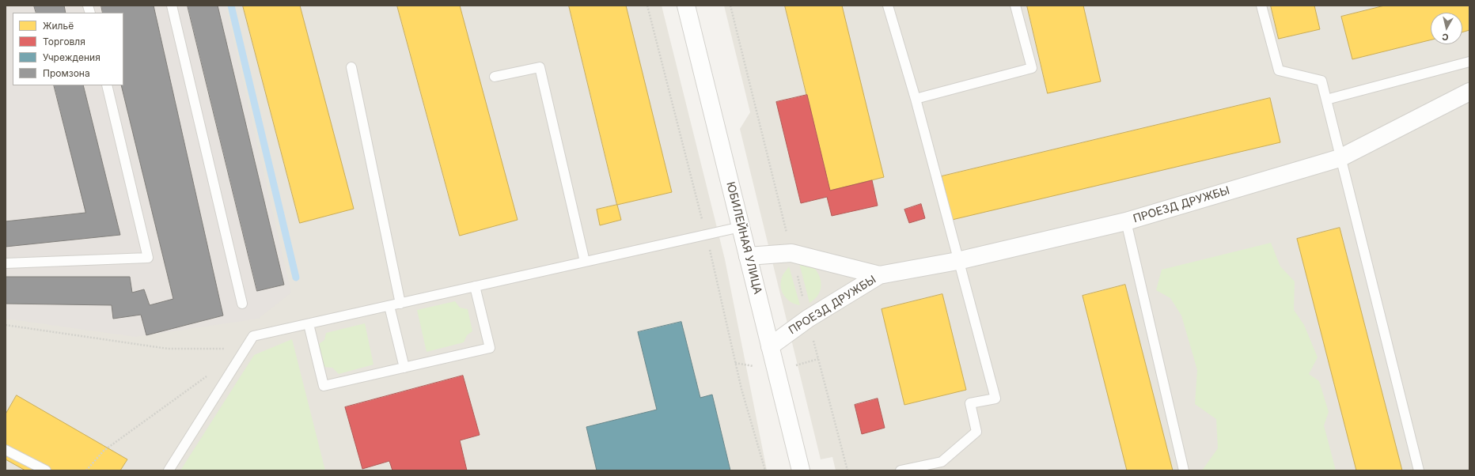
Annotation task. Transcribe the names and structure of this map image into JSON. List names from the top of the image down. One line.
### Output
{"streets":{"street":["ПРОЕЗД ДРУЖБЫ","ЮБИЛЕЙНАЯ УЛИЦА"]},"crossings":[["ПРОЕЗД ДРУЖБЫ","ЮБИЛЕЙНАЯ УЛИЦА"]],"legend":["Жильё","Торговля","Учреждения","Промзона"],"north":"bottom"}
